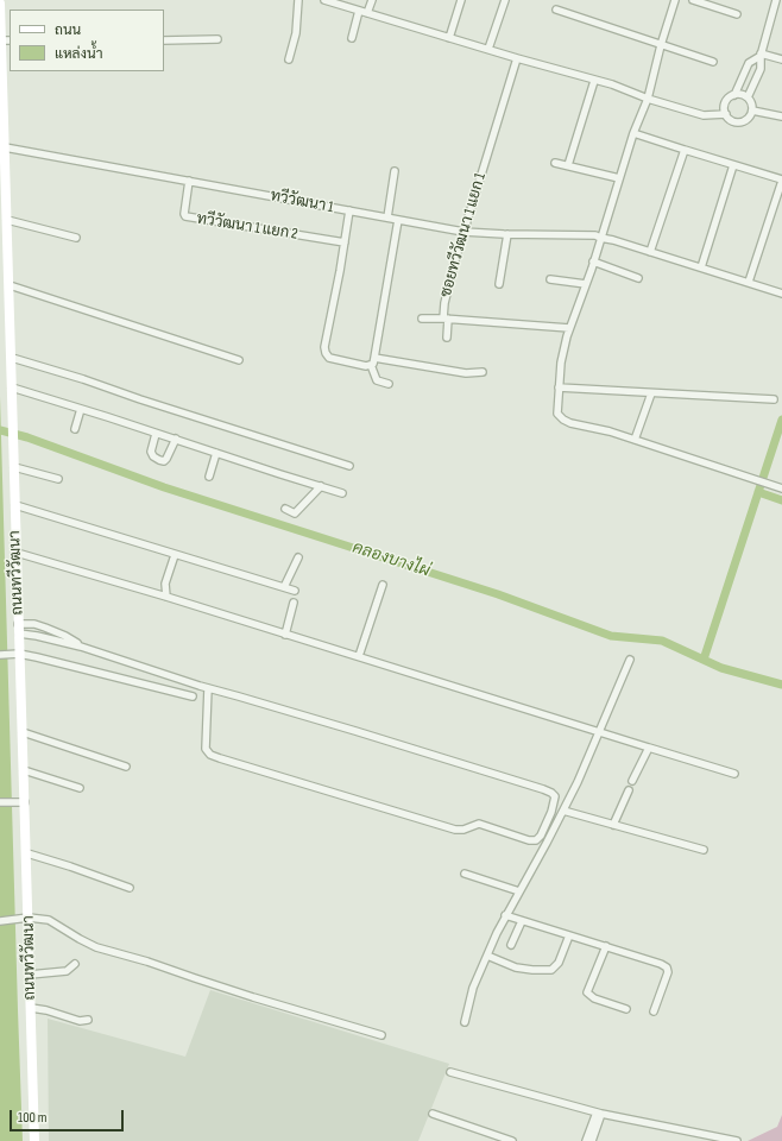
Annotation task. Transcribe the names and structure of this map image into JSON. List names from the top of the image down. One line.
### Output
{"streets":{"main road":["ถนนทวีวัฒนา"],"street":["ทวีวัฒนา 1","ทวีวัฒนา 1 แยก 2","ซอยทวีวัฒนา 1 แยก 1"]},"crossings":[["ทวีวัฒนา 1","ทวีวัฒนา 1 แยก 2"],["ทวีวัฒนา 1","ซอยทวีวัฒนา 1 แยก 1"],["ทวีวัฒนา 1","ถนนทวีวัฒนา"]],"water":["คลองบางไผ่"],"legend":["ถนน","แหล่งน้ำ"],"scale_bar":"100 m"}
